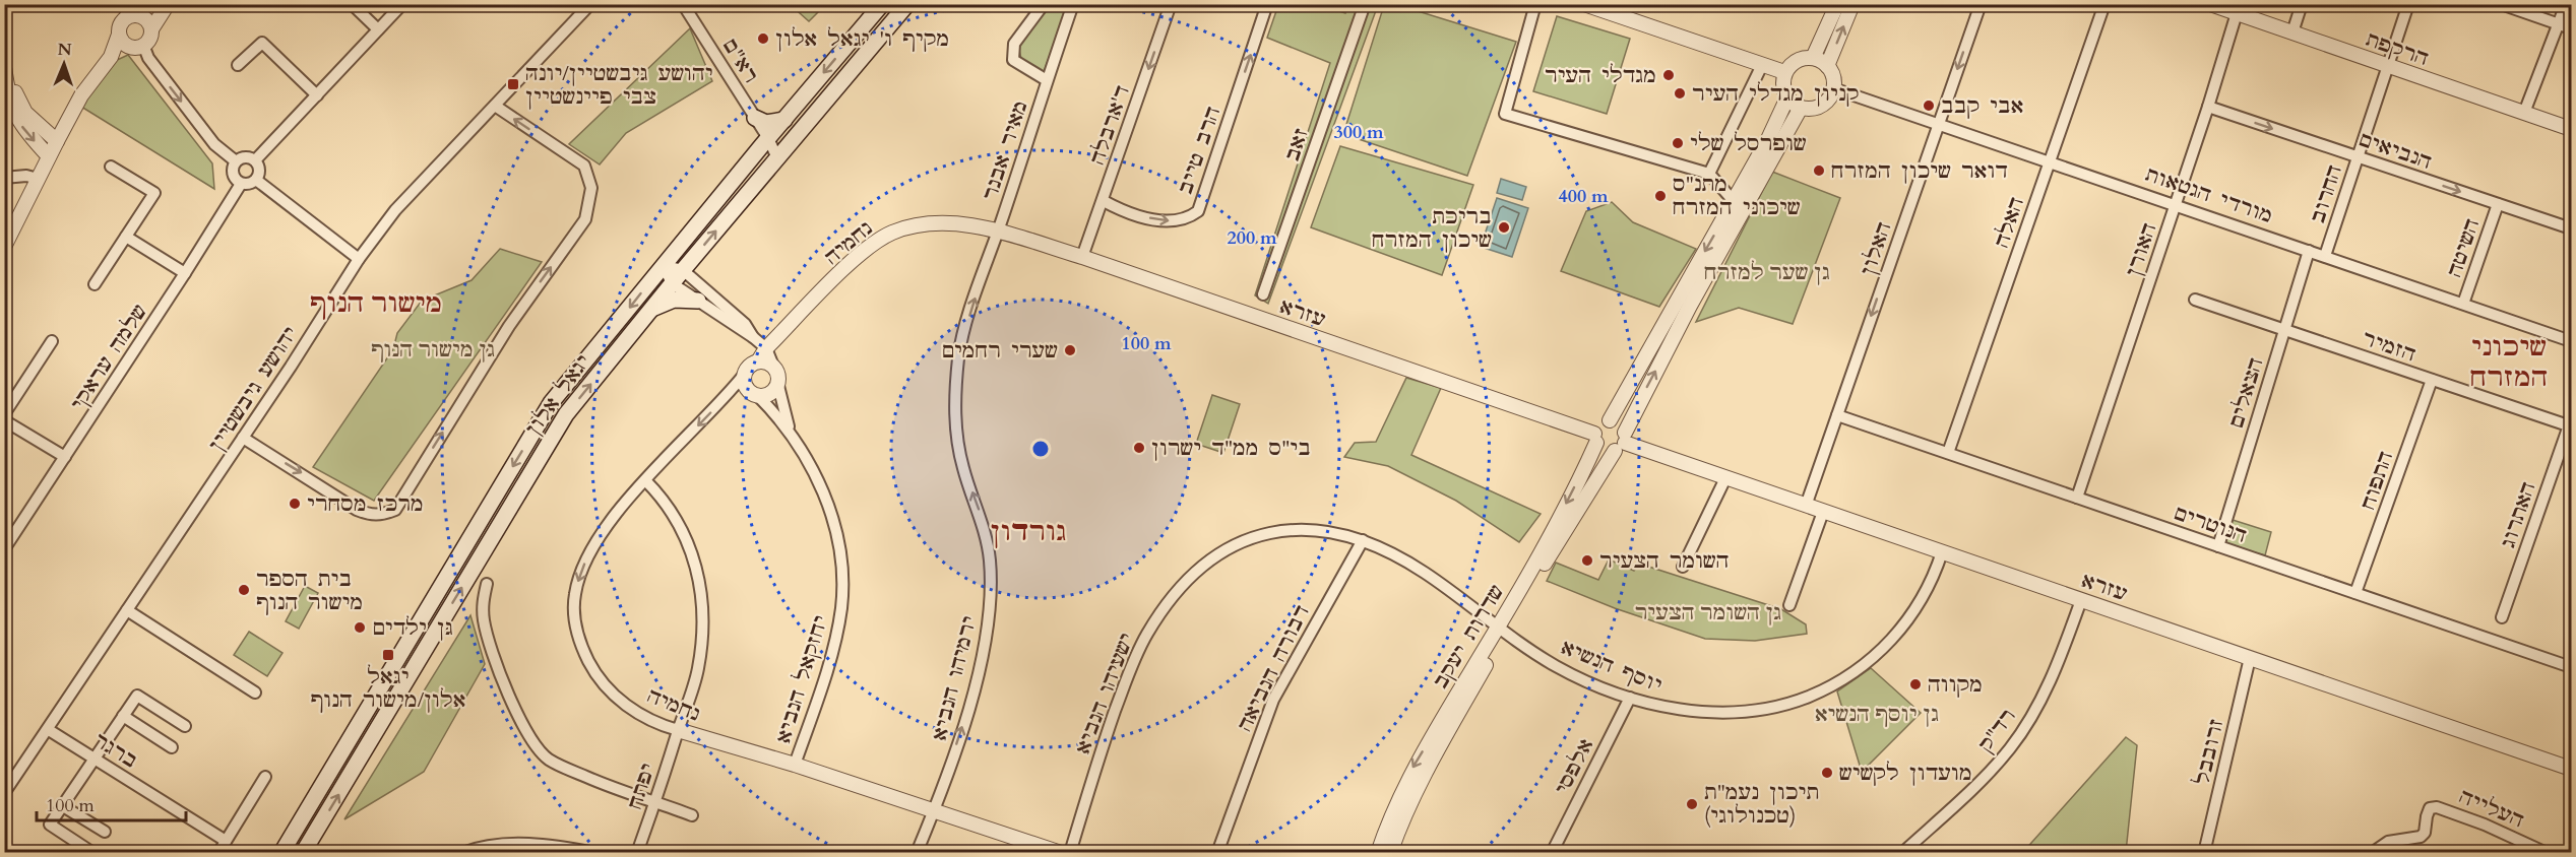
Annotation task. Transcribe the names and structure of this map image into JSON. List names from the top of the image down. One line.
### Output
{"streets":{"main road":["יגאל אלון"],"street":["הרקפת","רא\"ם","ד'ארבלה","זאב","מאיר אבנר","הרב טייב","הנביאים","החרוב","מורדי הגטאות","האלה","נחמיה","השיטה","האלון","האורן","עזרא","הזמיר","שלמה עראקי","יהושע גיבשטיין","הצאלים","התפוח","האתרוג","הנוטרים","שדרות יעקב","יוסף הנשיא","דבורה הנביאה","ירמיהו הנביא","יחזקאל הנביא","ישעיהו הנביא","רד\"ק","ברגר","זרובבל","אלפסי","יפתח","העלייה"]},"crossings":[["הרקפת","החרוב"],["הרקפת","האורן"],["רא\"ם","יגאל אלון"],["ד'ארבלה","הרב טייב"],["ד'ארבלה","עזרא"],["מאיר אבנר","נחמיה"],["מאיר אבנר","עזרא"],["מאיר אבנר","ירמיהו הנביא"],["הנביאים","החרוב"],["הנביאים","השיטה"],["הנביאים","האורן"],["החרוב","מורדי הגטאות"],["מורדי הגטאות","האלה"],["מורדי הגטאות","השיטה"],["מורדי הגטאות","האלון"],["מורדי הגטאות","האורן"],["מורדי הגטאות","הצאלים"],["מורדי הגטאות","שדרות יעקב"],["האלה","הנוטרים"],["נחמיה","עזרא"],["נחמיה","ירמיהו הנביא"],["נחמיה","יחזקאל הנביא"],["נחמיה","יפתח"],["האלון","עזרא"],["האלון","הנוטרים"],["האורן","הנוטרים"],["עזרא","שדרות יעקב"],["עזרא","יוסף הנשיא"],["עזרא","ירמיהו הנביא"],["עזרא","רד\"ק"],["עזרא","זרובבל"],["הזמיר","הצאלים"],["הזמיר","התפוח"],["הזמיר","האתרוג"],["יהושע גיבשטיין","ברגר"],["הצאלים","הנוטרים"],["יגאל אלון","יחזקאל הנביא"],["התפוח","הנוטרים"],["שדרות יעקב","יוסף הנשיא"],["שדרות יעקב","ישעיהו הנביא"],["יוסף הנשיא","ישעיהו הנביא"],["יוסף הנשיא","אלפסי"],["דבורה הנביאה","ישעיהו הנביא"]],"one_way":["ד'ארבלה","הרב טייב","הנביאים","האלון","ירמיהו הנביא"],"districts":["מישור הנוף","שיכוני המזרח","גורדון"],"parks":["גן שער למזרח","גן מישור הנוף","גן השומר הצעיר","גן יוסף הנשיא"],"places":{"other":["מקיף ו' יגאל אלון","מגדלי העיר","קניון מגדלי העיר","אבי קבב","שופרסל שלי","דואר שיכון המזרח","מתנ\"ס שיכוני המזרח","בריכת שיכון המזרח","שערי רחמים","בי\"ס ממ\"ד ישרון","מרכז מסחרי","השומר הצעיר","בית הספר מישור הנוף","גן ילדים","מקווה","מועדון לקשיש","תיכון נעמ\"ת (טכנולוגי)"],"transit":["יהושע גיבשטיין/יונה צבי פיינשטיין","יגאל אלון/מישור הנוף"]},"scale_bar":"100 m","north":"top","rings":["300 m","400 m","200 m","100 m"]}
